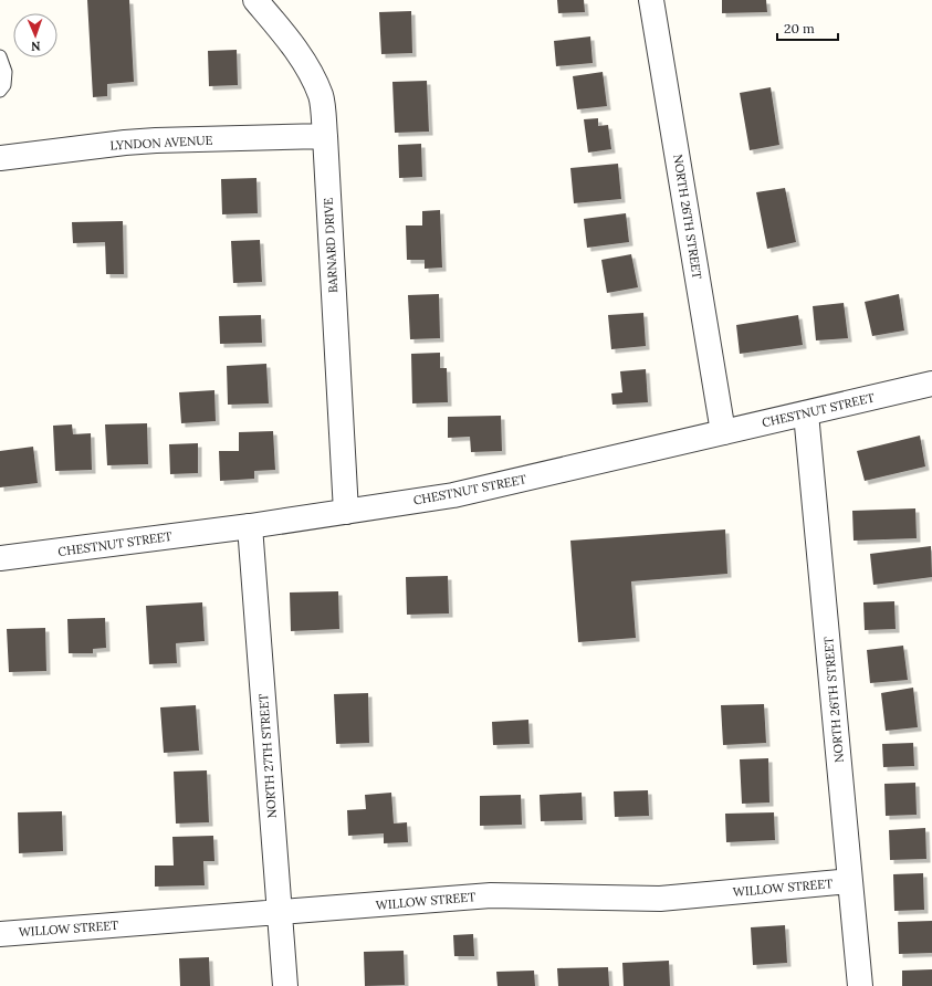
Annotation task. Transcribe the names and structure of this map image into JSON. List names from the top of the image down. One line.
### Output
{"streets":{"street":["LYNDON AVENUE","NORTH 26TH STREET","BARNARD DRIVE","CHESTNUT STREET","NORTH 27TH STREET","WILLOW STREET"]},"crossings":[["LYNDON AVENUE","BARNARD DRIVE"],["NORTH 26TH STREET","CHESTNUT STREET"],["NORTH 26TH STREET","WILLOW STREET"],["BARNARD DRIVE","CHESTNUT STREET"],["CHESTNUT STREET","NORTH 27TH STREET"],["NORTH 27TH STREET","WILLOW STREET"]],"scale_bar":"20 m","north":"bottom"}
